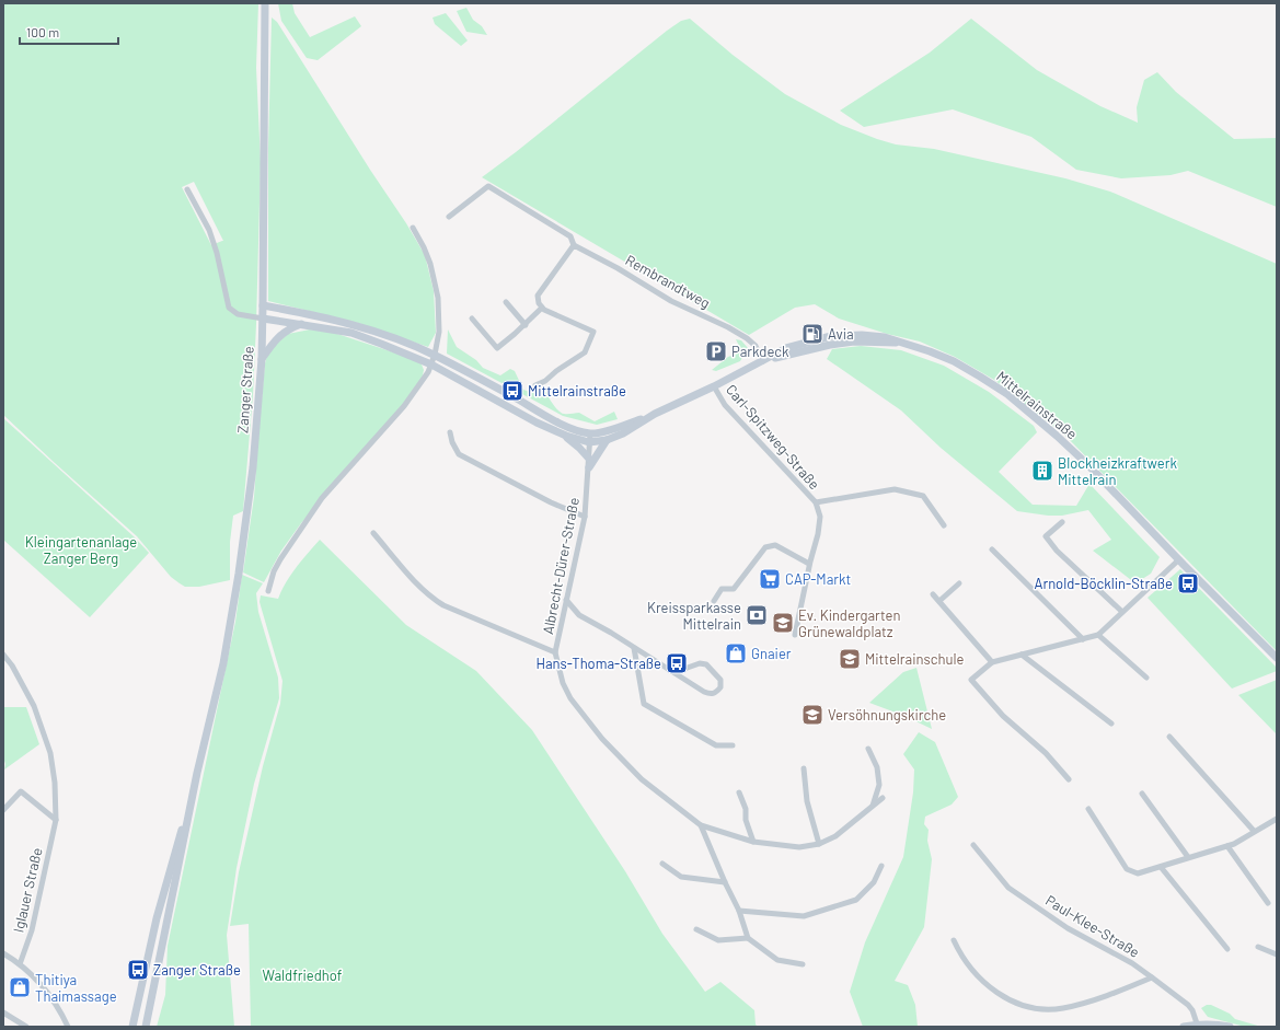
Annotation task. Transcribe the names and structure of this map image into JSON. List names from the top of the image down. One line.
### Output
{"streets":{"street":["Rembrandtweg","Zanger Straße","Mittelrainstraße","Carl-Spitzweg-Straße","Albrecht-Dürer-Straße","Iglauer Straße","Paul-Klee-Straße"]},"crossings":[["Rembrandtweg","Mittelrainstraße"],["Zanger Straße","Mittelrainstraße"],["Mittelrainstraße","Carl-Spitzweg-Straße"],["Mittelrainstraße","Albrecht-Dürer-Straße"]],"parks":["Kleingartenanlage Zanger Berg","Waldfriedhof"],"places":{"fuel station":["Avia"],"parking":["Parkdeck"],"bus stop":["Mittelrainstraße","Arnold-Böcklin-Straße","Hans-Thoma-Straße","Zanger Straße"],"building":["Blockheizkraftwerk Mittelrain"],"supermarket":["CAP-Markt"],"bank":["Kreissparkasse Mittelrain"],"school or university":["Ev. Kindergarten Grünewaldplatz","Mittelrainschule","Versöhnungskirche"],"shop":["Gnaier","Thitiya Thaimassage"]},"scale_bar":"100 m"}
